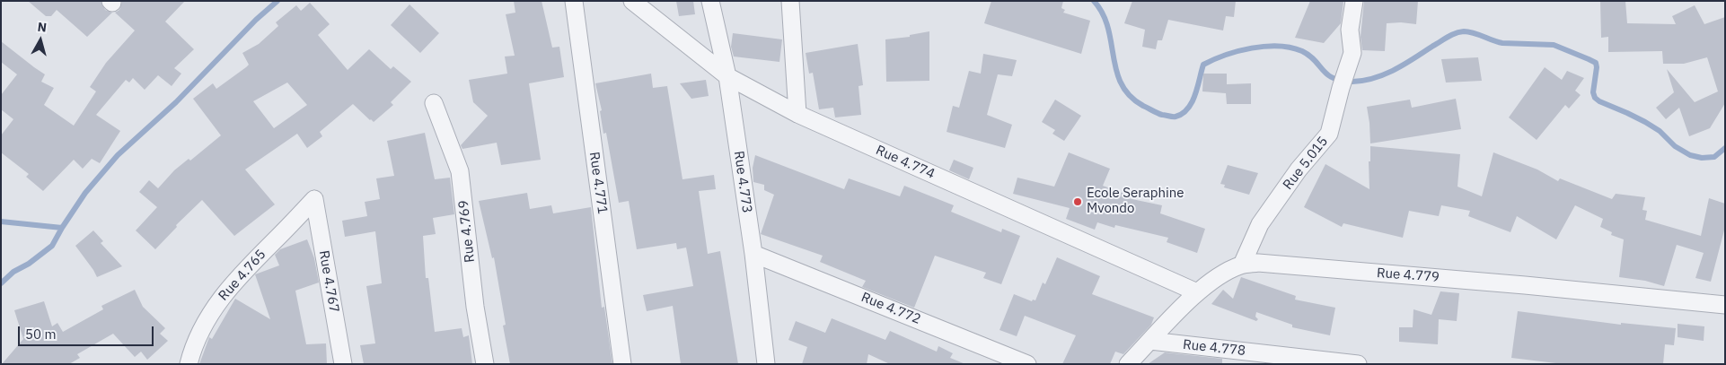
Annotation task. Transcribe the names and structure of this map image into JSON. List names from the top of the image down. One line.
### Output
{"streets":{"street":["Rue 4.774","Rue 5.015","Rue 4.773","Rue 4.771","Rue 4.769","Rue 4.765","Rue 4.779","Rue 4.767","Rue 4.772","Rue 4.778"]},"crossings":[["Rue 4.774","Rue 4.773"],["Rue 4.774","Rue 4.779"],["Rue 5.015","Rue 4.779"],["Rue 4.773","Rue 4.772"],["Rue 4.765","Rue 4.767"],["Rue 4.779","Rue 4.778"]],"places":["Ecole Seraphine Mvondo"],"scale_bar":"50 m","north":"top"}
